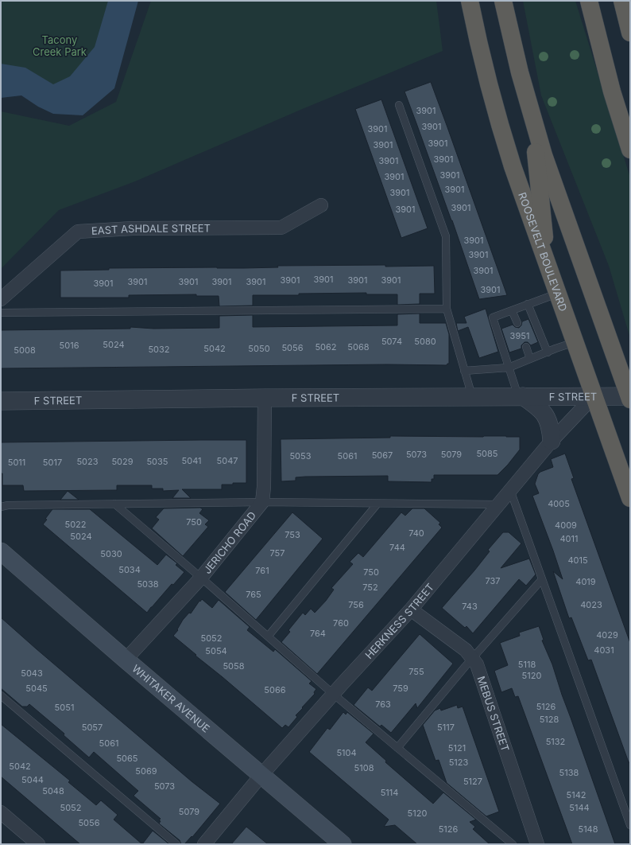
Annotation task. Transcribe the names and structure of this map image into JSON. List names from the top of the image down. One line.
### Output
{"streets":{"highway":["ROOSEVELT BOULEVARD"],"main road":["WHITAKER AVENUE"],"street":["EAST ASHDALE STREET","F STREET","JERICHO ROAD","HERKNESS STREET","MEBUS STREET"]},"crossings":[["ROOSEVELT BOULEVARD","F STREET"],["ROOSEVELT BOULEVARD","HERKNESS STREET"],["F STREET","JERICHO ROAD"],["F STREET","HERKNESS STREET"],["JERICHO ROAD","WHITAKER AVENUE"],["HERKNESS STREET","WHITAKER AVENUE"],["HERKNESS STREET","MEBUS STREET"]],"parks":["Tacony Creek Park"],"house_numbers":["3901","3901","3901","3901","3901","3901","3901","3901","3901","3901","3901","3901","3901","3901","3901","3901","3901","3901","3901","3901","3901","3901","3901","3901","3901","3901","3951","5074","5080","5024","5016","5062","5068","5056","5042","5050","5032","5008","5085","5073","5079","5067","5053","5061","5041","5047","5023","5029","5035","5011","5017","4005","750","5022","4009","740","753","5024","4011","744","757","5030","4015","5034","761","750","737","4019","5038","752","765","756","4023","743","760","764","4029","5052","4031","5054","5118","5058","755","5043","5120","5045","759","5066","763","5126","5051","5128","5057","5117","5132","5061","5121","5104","5065","5123","5042","5108","5069","5138","5044","5127","5073","5048","5114","5142","5052","5144","5079","5120","5056","5126","5148"]}
